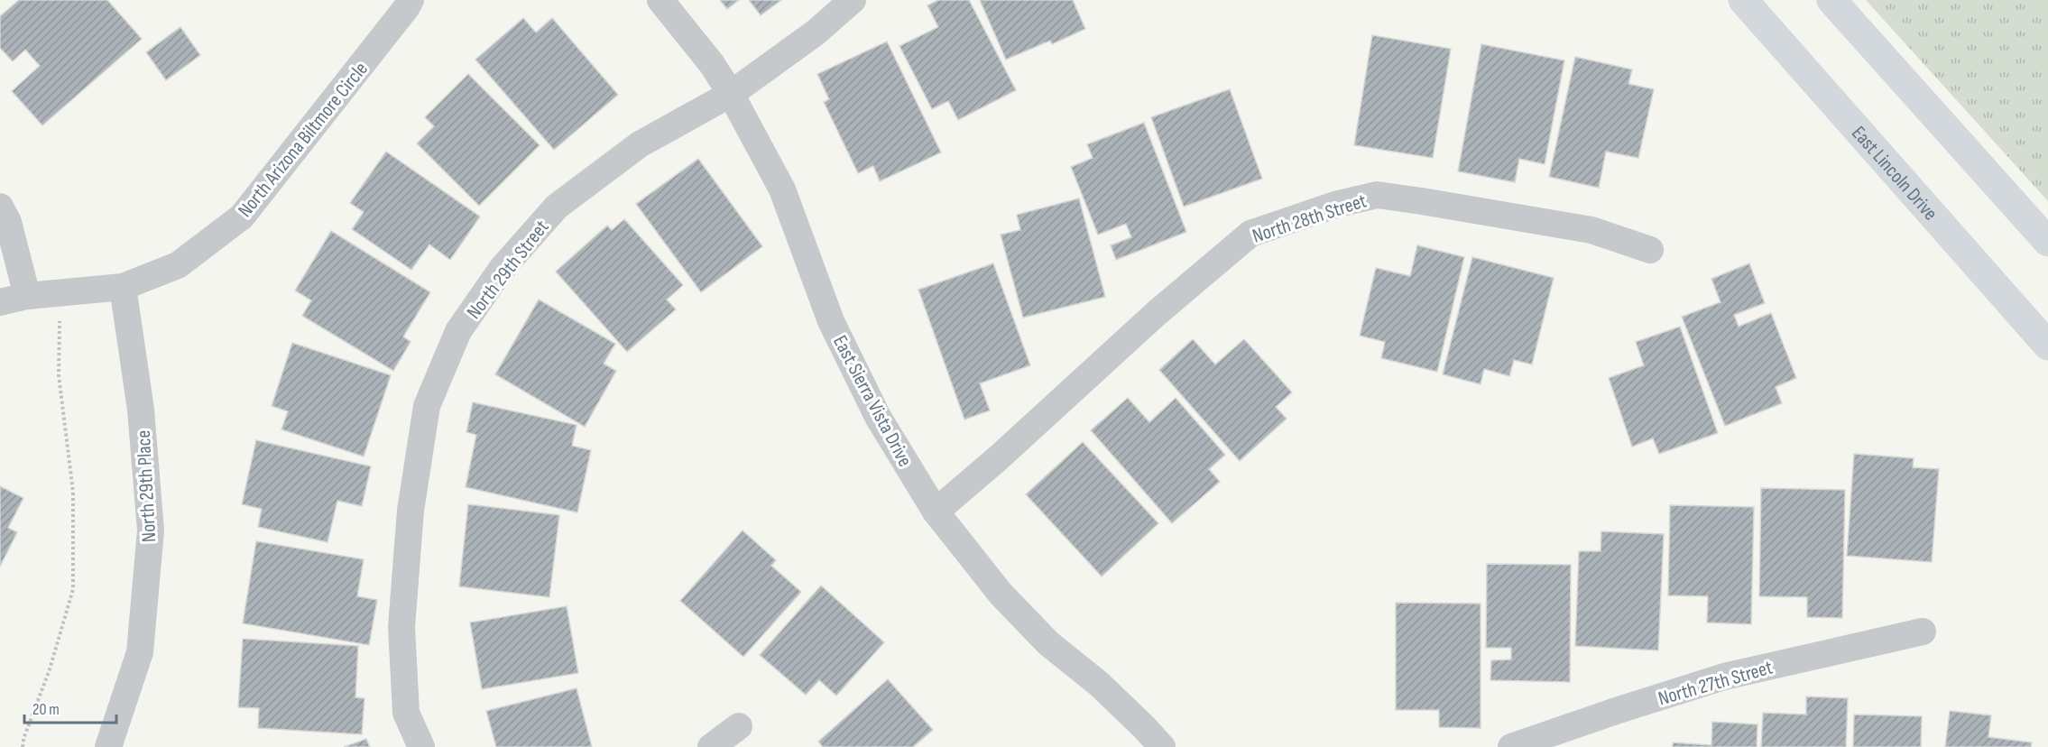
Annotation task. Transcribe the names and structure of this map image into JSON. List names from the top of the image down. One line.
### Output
{"streets":{"main road":["East Lincoln Drive"],"street":["North Arizona Biltmore Circle","North 28th Street","North 29th Street","East Sierra Vista Drive","North 29th Place","North 27th Street"]},"crossings":[["North Arizona Biltmore Circle","North 29th Place"],["North 28th Street","East Sierra Vista Drive"],["North 29th Street","East Sierra Vista Drive"]],"scale_bar":"20 m"}
